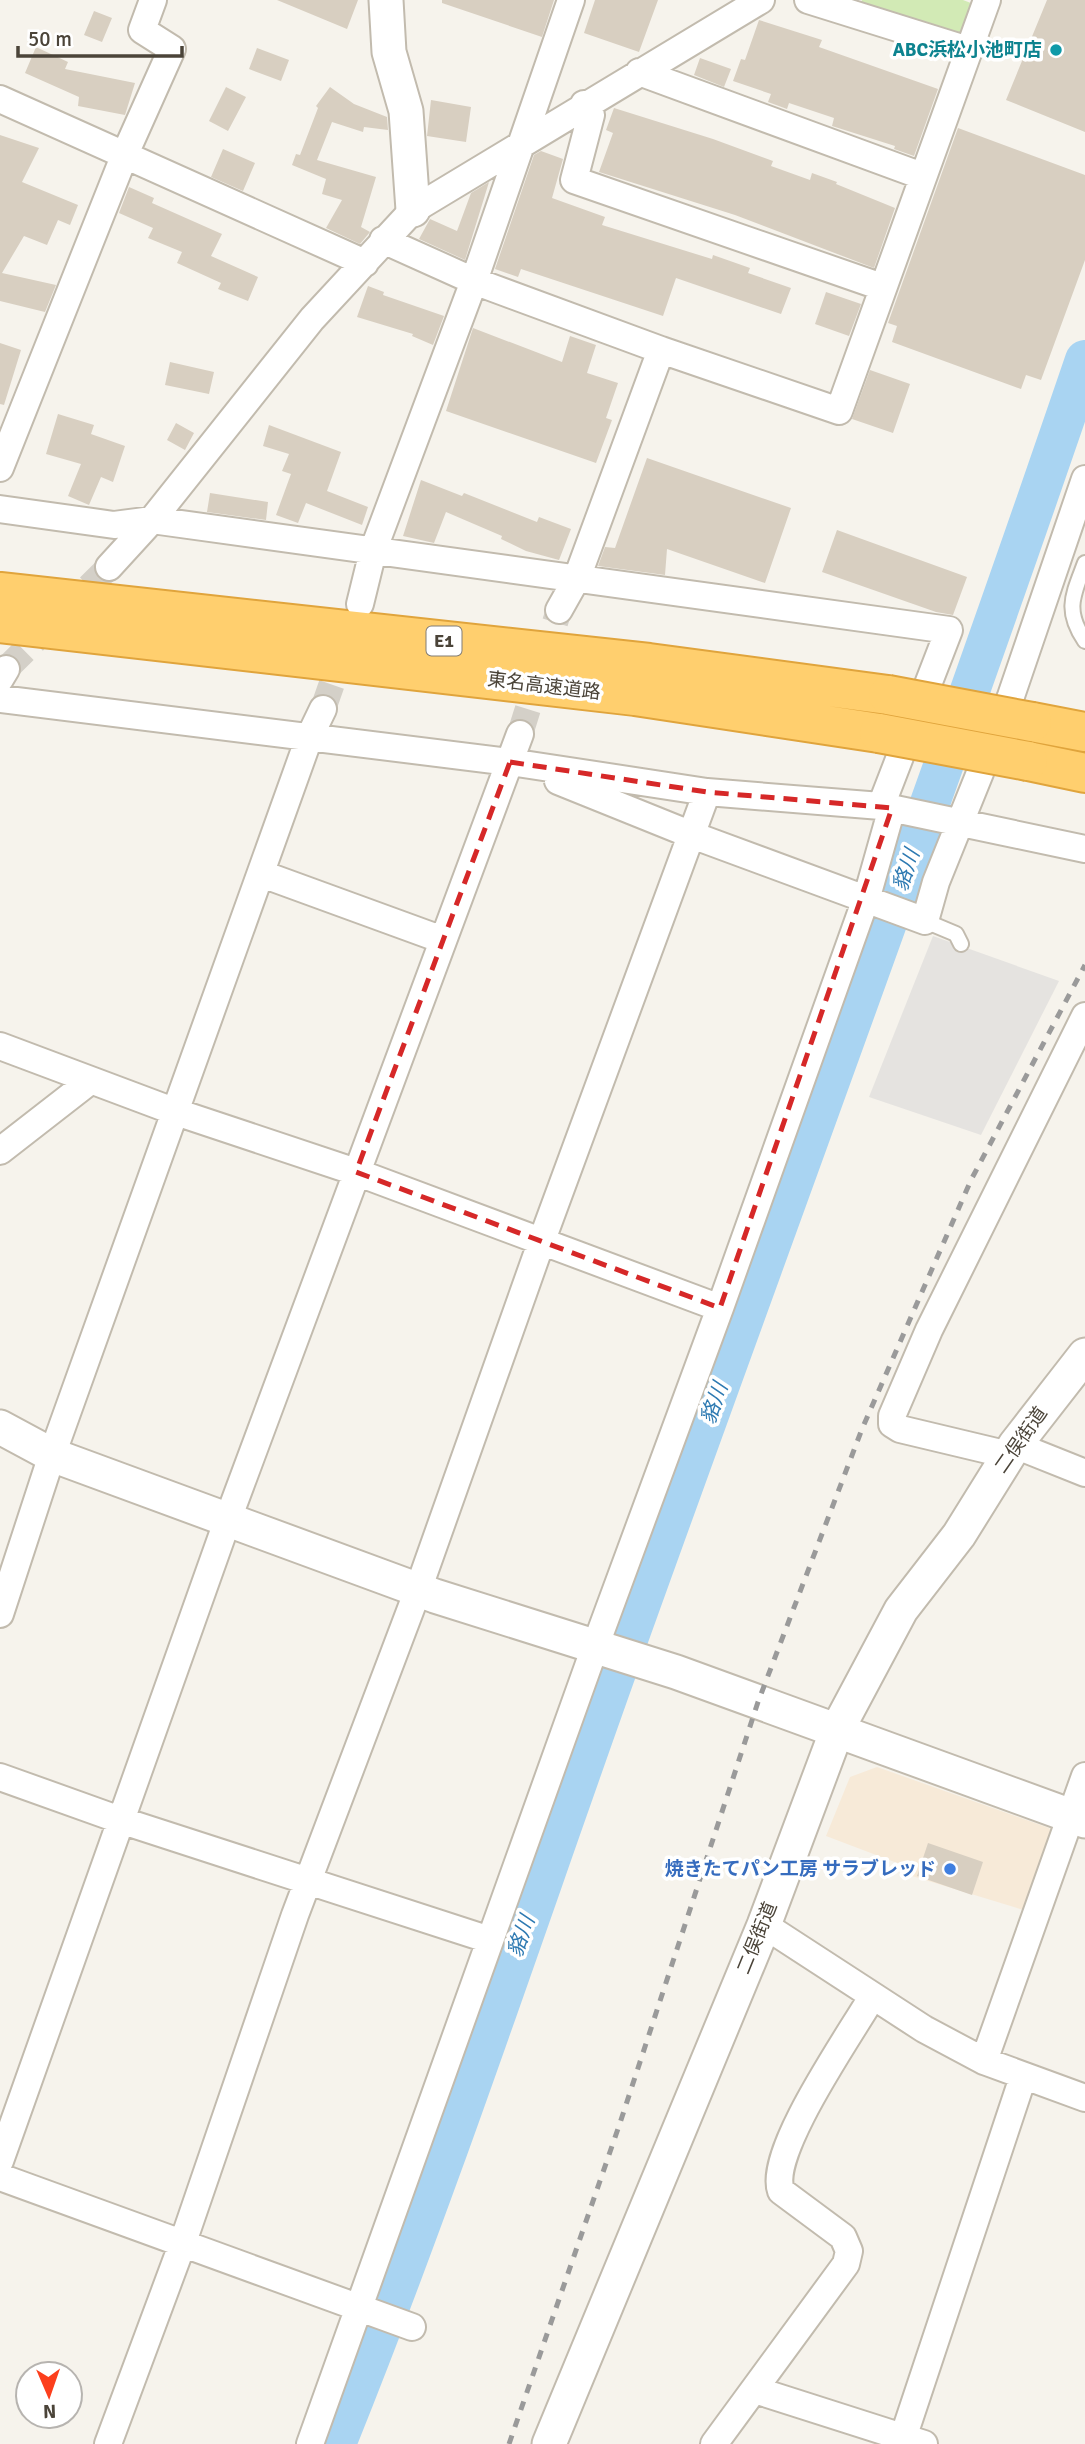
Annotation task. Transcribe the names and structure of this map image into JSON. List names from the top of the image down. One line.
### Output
{"streets":{"highway":["E1","東名高速道路"],"street":["二俣街道"]},"water":["貉川"],"places":["ABC浜松小池町店","焼きたてパン工房 サラブレッド"],"scale_bar":"50 m","north":"bottom"}
